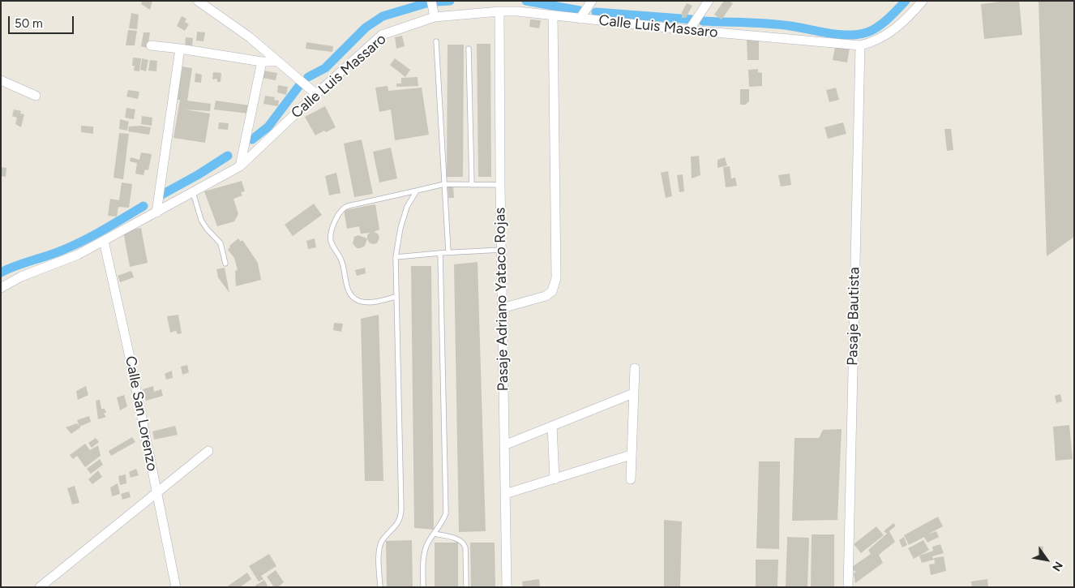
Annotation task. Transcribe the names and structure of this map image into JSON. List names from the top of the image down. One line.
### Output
{"streets":{"street":["Calle Luis Massaro","Pasaje Adriano Yataco Rojas","Pasaje Bautista","Calle San Lorenzo"]},"crossings":[["Calle Luis Massaro","Pasaje Adriano Yataco Rojas"],["Calle Luis Massaro","Pasaje Bautista"],["Calle Luis Massaro","Calle San Lorenzo"]],"scale_bar":"50 m","north":"bottom right"}
